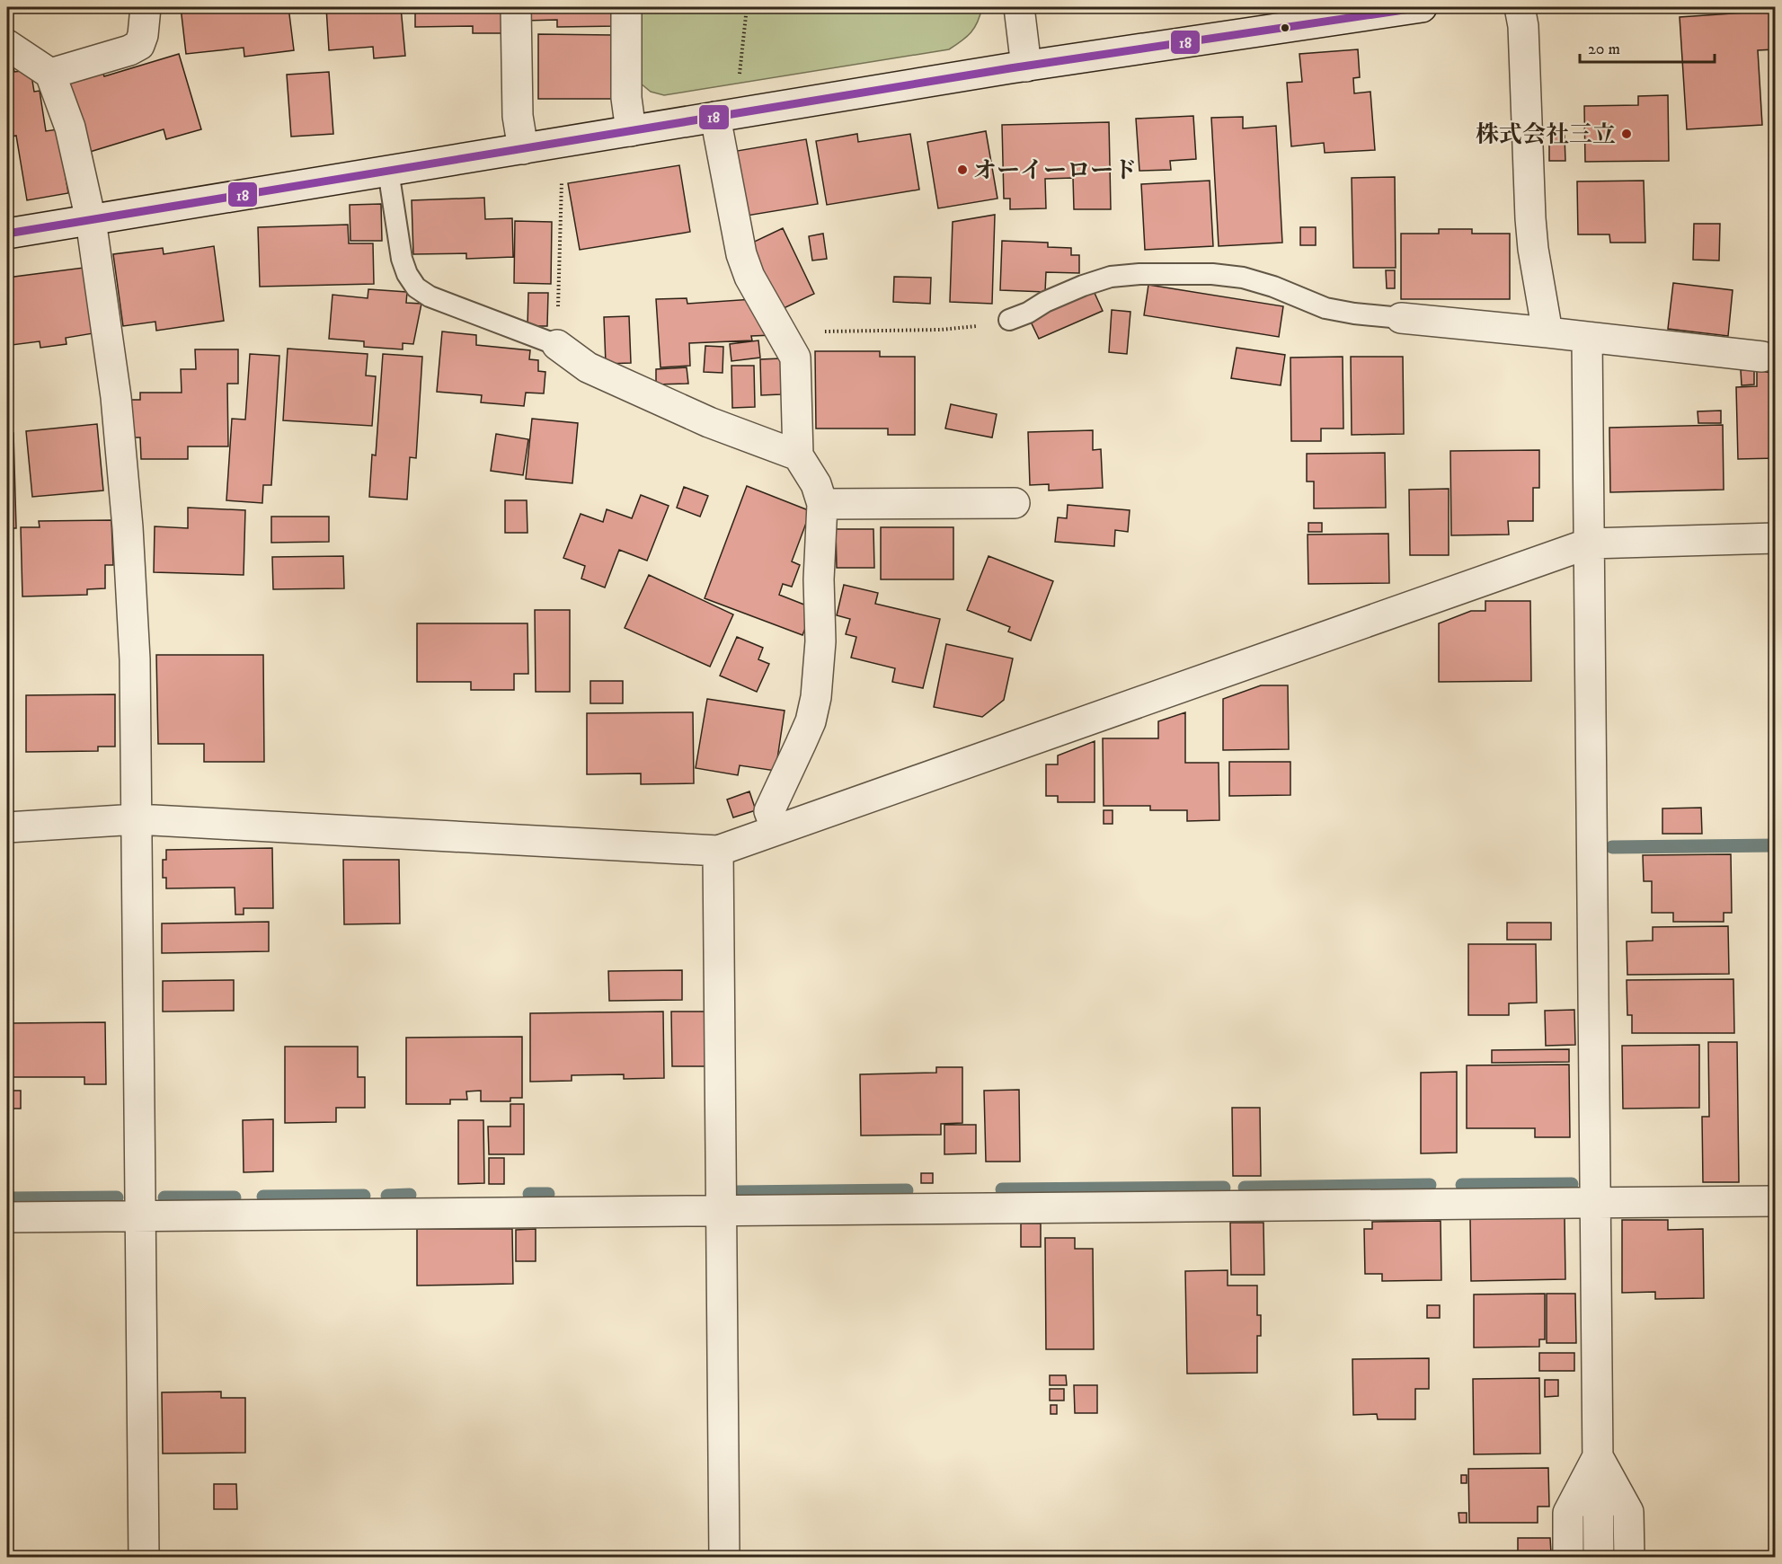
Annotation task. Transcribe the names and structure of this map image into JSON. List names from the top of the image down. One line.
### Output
{"places":["株式会社三立","オーイーロード"],"lines":["transit line 18"],"scale_bar":"20 m"}
